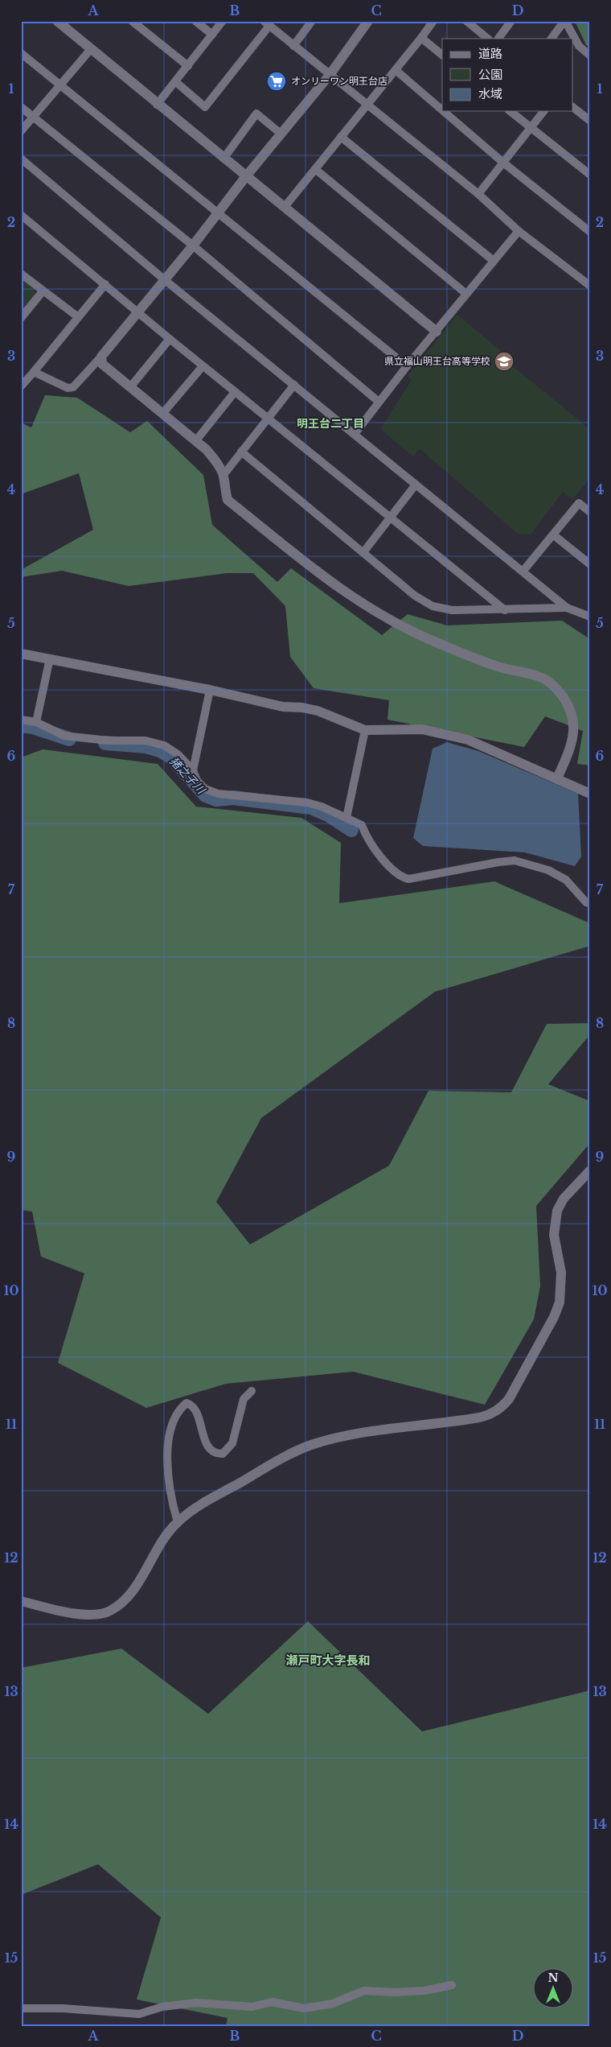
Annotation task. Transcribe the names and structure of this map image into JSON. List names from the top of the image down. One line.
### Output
{"districts":["明王台二丁目","瀬戸町大字長和"],"water":["猪之子川"],"places":{"supermarket":["オンリーワン明王台店"],"school or university":["県立福山明王台高等学校"]},"legend":["道路","公園","水域"],"north":"top","grid":{"columns":["A","B","C","D"],"rows":["1","2","3","4","5","6","7","8","9","10","11","12","13","14","15"]}}
